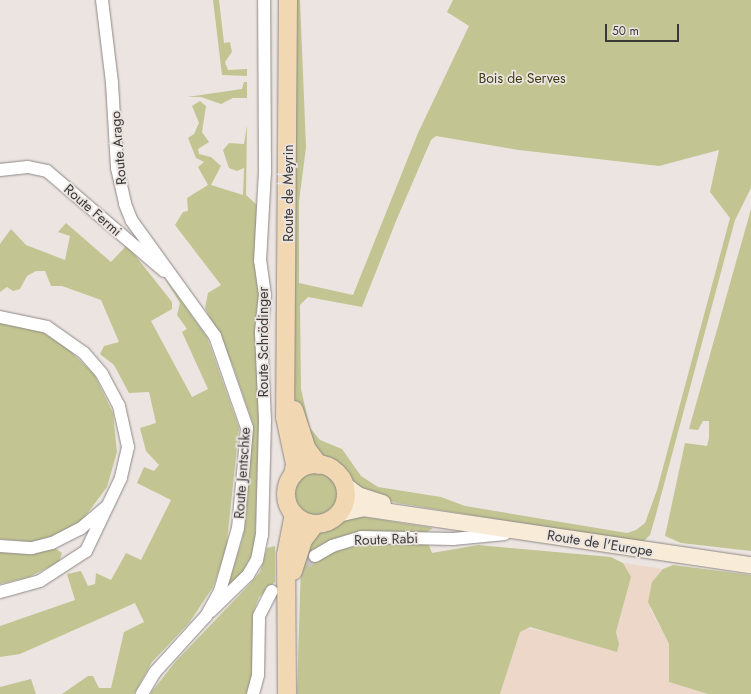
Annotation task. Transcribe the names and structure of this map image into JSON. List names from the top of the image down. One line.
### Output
{"streets":{"main road":["Route de Meyrin"],"street":["Route Arago","Route Fermi","Route Schrödinger","Route Jentschke","Route Rabi","Route de l'Europe"]},"crossings":[["Route Arago","Route Fermi"],["Route Arago","Route Jentschke"],["Route de Meyrin","Route de l'Europe"],["Route Fermi","Route Jentschke"],["Route Schrödinger","Route Jentschke"],["Route Rabi","Route de l'Europe"]],"parks":["Bois de Serves"],"scale_bar":"50 m"}
